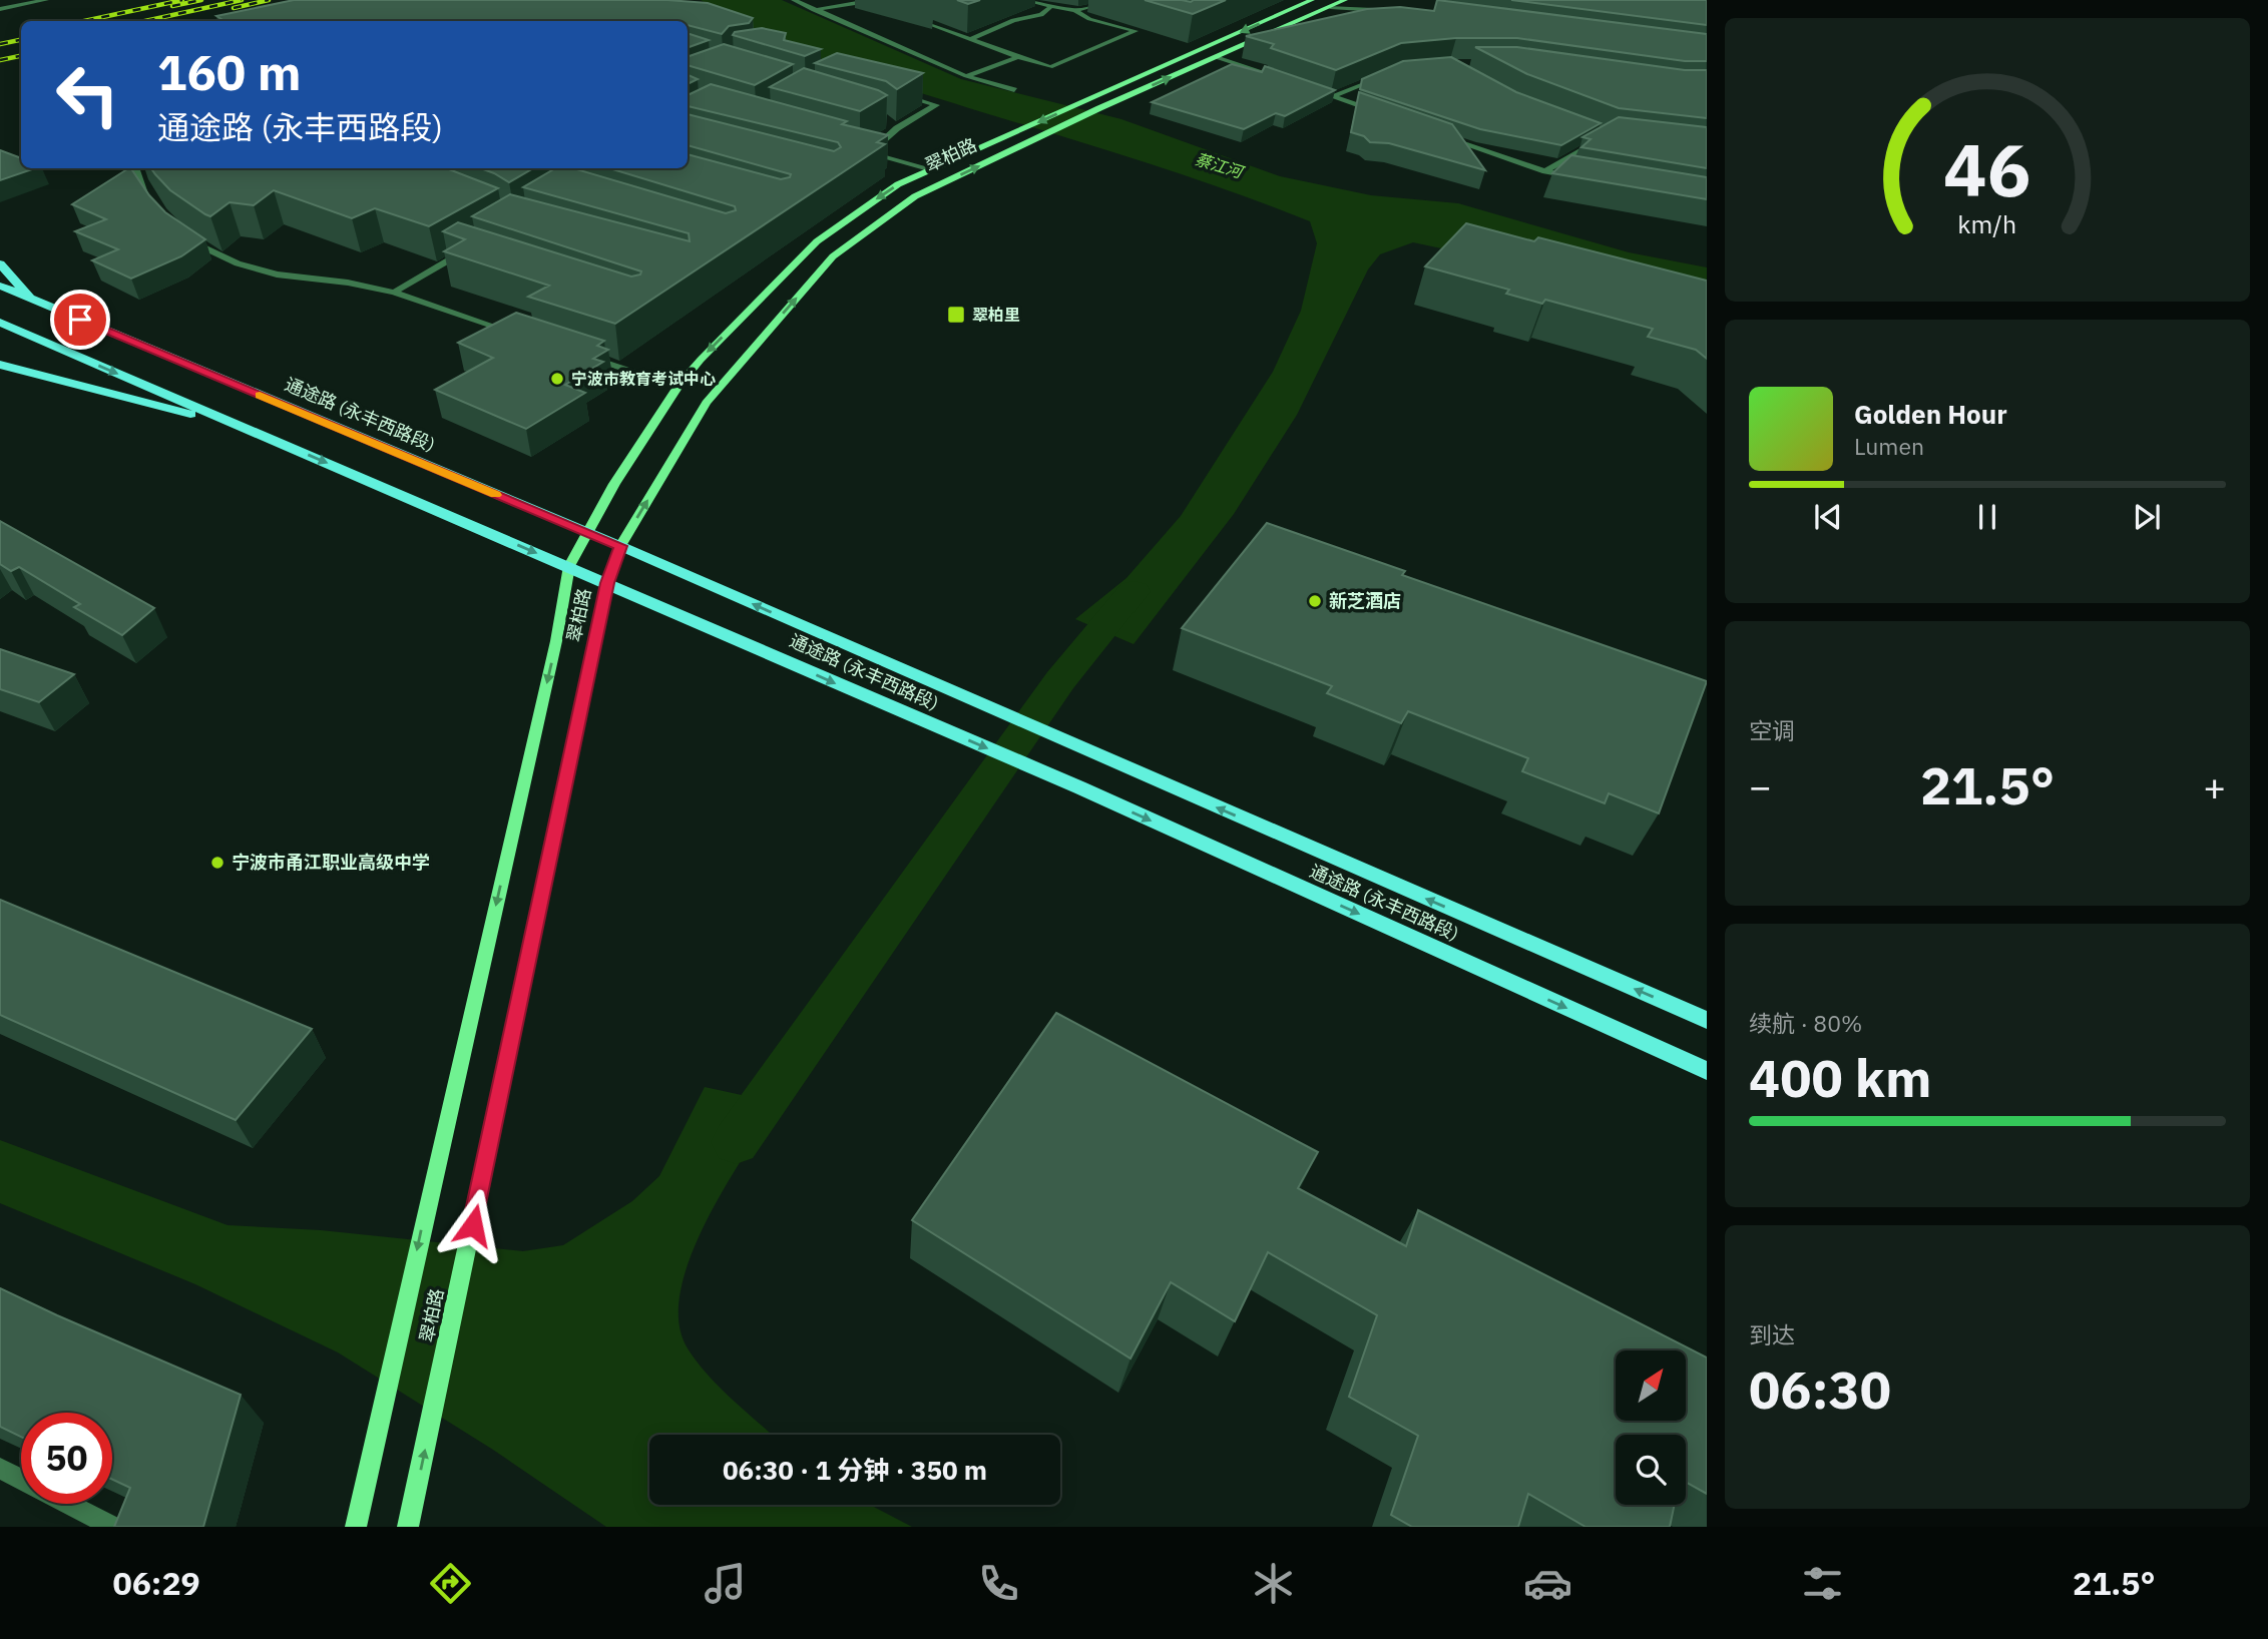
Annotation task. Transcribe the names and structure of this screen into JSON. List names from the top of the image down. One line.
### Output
{"streets":{"main road":["翠柏路","通途路 (永丰西路段)"]},"crossings":[["翠柏路","通途路 (永丰西路段)"]],"water":["蔡江河"],"places":{"transit":["翠柏里"],"other":["宁波市教育考试中心","新芝酒店","宁波市甬江职业高级中学"]},"north":"top right","page":{"turn":["160 m","通途路 (永丰西路段)"],"song":["Golden Hour","Lumen"],"tile":["空调",["续航 · 80%","400 km"],["到达","06:30"]],"heat":["−","21.5°","+"],"limit":"50","trip":"06:30 · 1 分钟 · 350 m","tabs":["06:29","21.5°"],"gauge":["46","km/h"]}}
